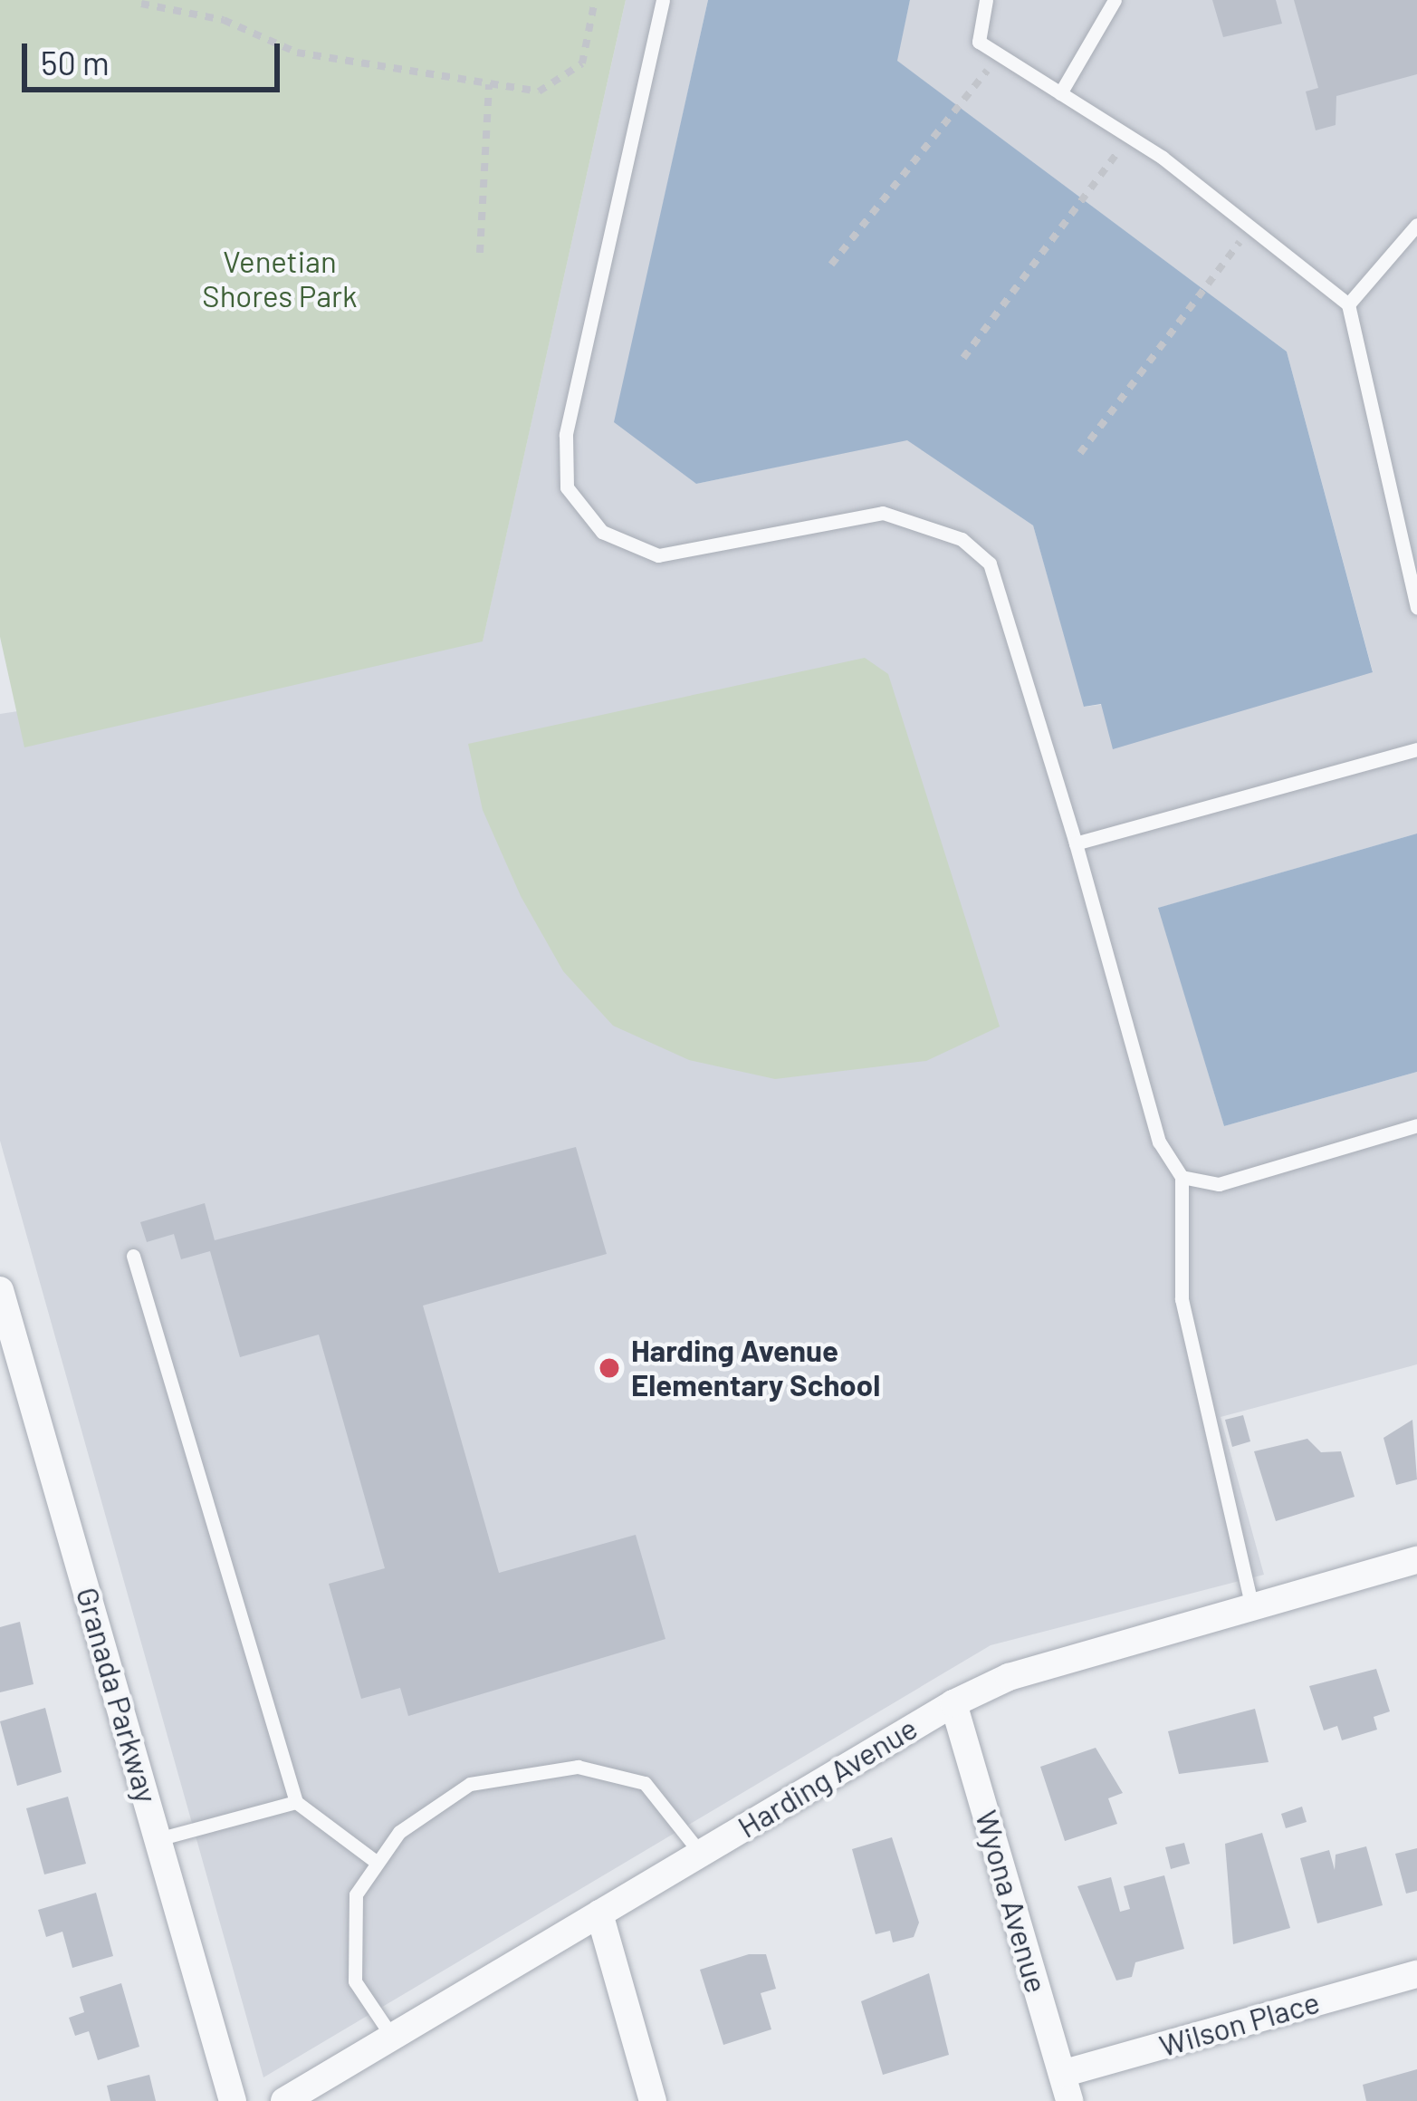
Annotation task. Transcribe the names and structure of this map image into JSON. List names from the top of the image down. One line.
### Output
{"streets":{"street":["Granada Parkway","Harding Avenue","Wyona Avenue","Wilson Place"]},"crossings":[["Harding Avenue","Wyona Avenue"],["Wyona Avenue","Wilson Place"]],"parks":["Venetian Shores Park"],"places":["Harding Avenue Elementary School"],"scale_bar":"50 m"}
